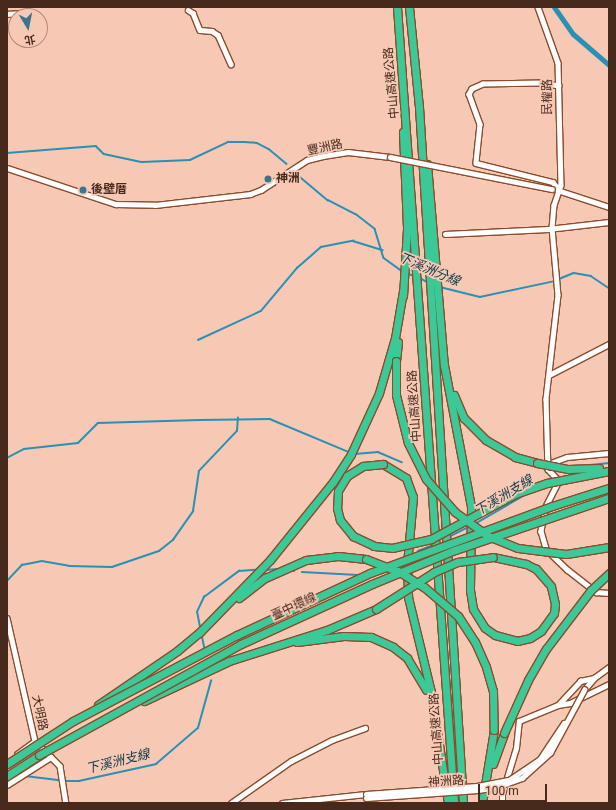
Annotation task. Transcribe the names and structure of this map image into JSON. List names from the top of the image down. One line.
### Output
{"streets":{"highway":["中山高速公路","臺中環線"],"street":["民權路","豐洲路","大明路","神洲路"]},"crossings":[["民權路","豐洲路"]],"water":["下溪洲分線","下溪洲支線"],"places":["神洲","後壁厝"],"scale_bar":"100 m","north":"bottom"}
